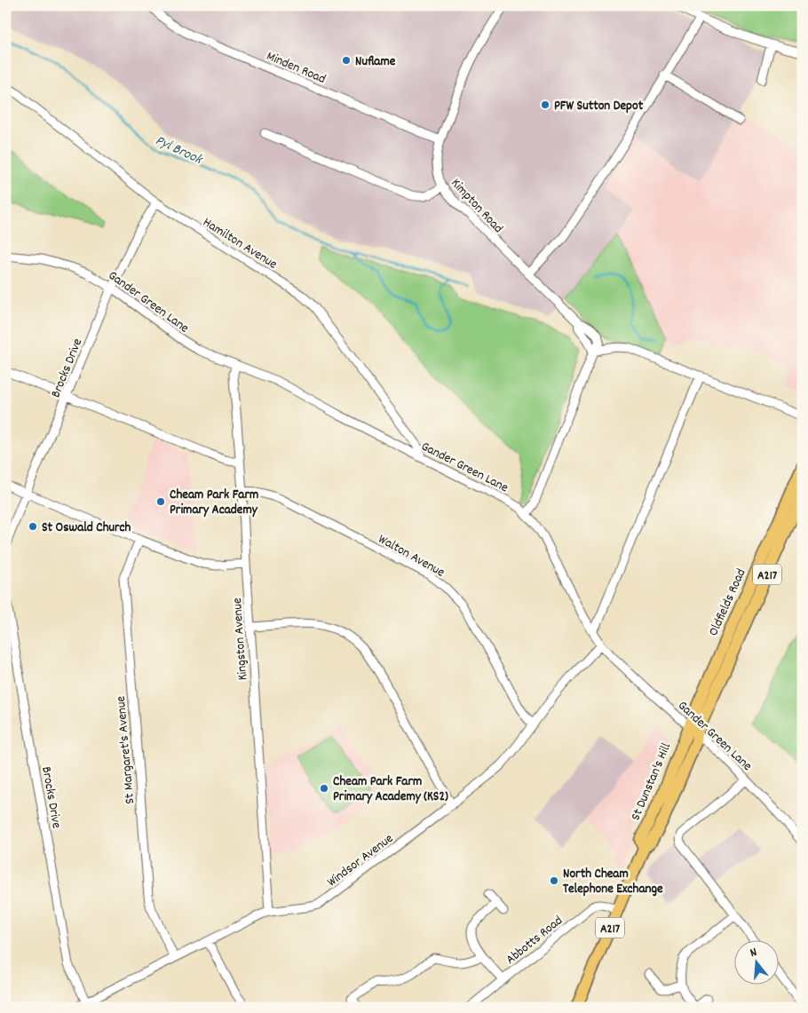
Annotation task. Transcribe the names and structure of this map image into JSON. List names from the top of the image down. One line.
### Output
{"streets":{"highway":["A217","Oldfields Road","St Dunstan's Hill"],"street":["Minden Road","Kimpton Road","Hamilton Avenue","Gander Green Lane","Brocks Drive","Walton Avenue","Kingston Avenue","St Margaret's Avenue","Windsor Avenue","Abbotts Road"]},"crossings":[["Minden Road","Kimpton Road"],["Hamilton Avenue","Gander Green Lane"],["Hamilton Avenue","Brocks Drive"],["Gander Green Lane","Brocks Drive"],["Gander Green Lane","Oldfields Road"],["Gander Green Lane","Kingston Avenue"],["Gander Green Lane","St Dunstan's Hill"],["Gander Green Lane","Windsor Avenue"],["Brocks Drive","Windsor Avenue"],["Walton Avenue","Kingston Avenue"],["Walton Avenue","Windsor Avenue"],["Oldfields Road","St Dunstan's Hill"],["Kingston Avenue","Windsor Avenue"],["St Margaret's Avenue","Windsor Avenue"],["St Dunstan's Hill","Abbotts Road"]],"water":["Pyl Brook"],"places":["Nuflame","PFW Sutton Depot","Cheam Park Farm Primary Academy","St Oswald Church","Cheam Park Farm Primary Academy (KS2)","North Cheam Telephone Exchange"],"north":"top"}
